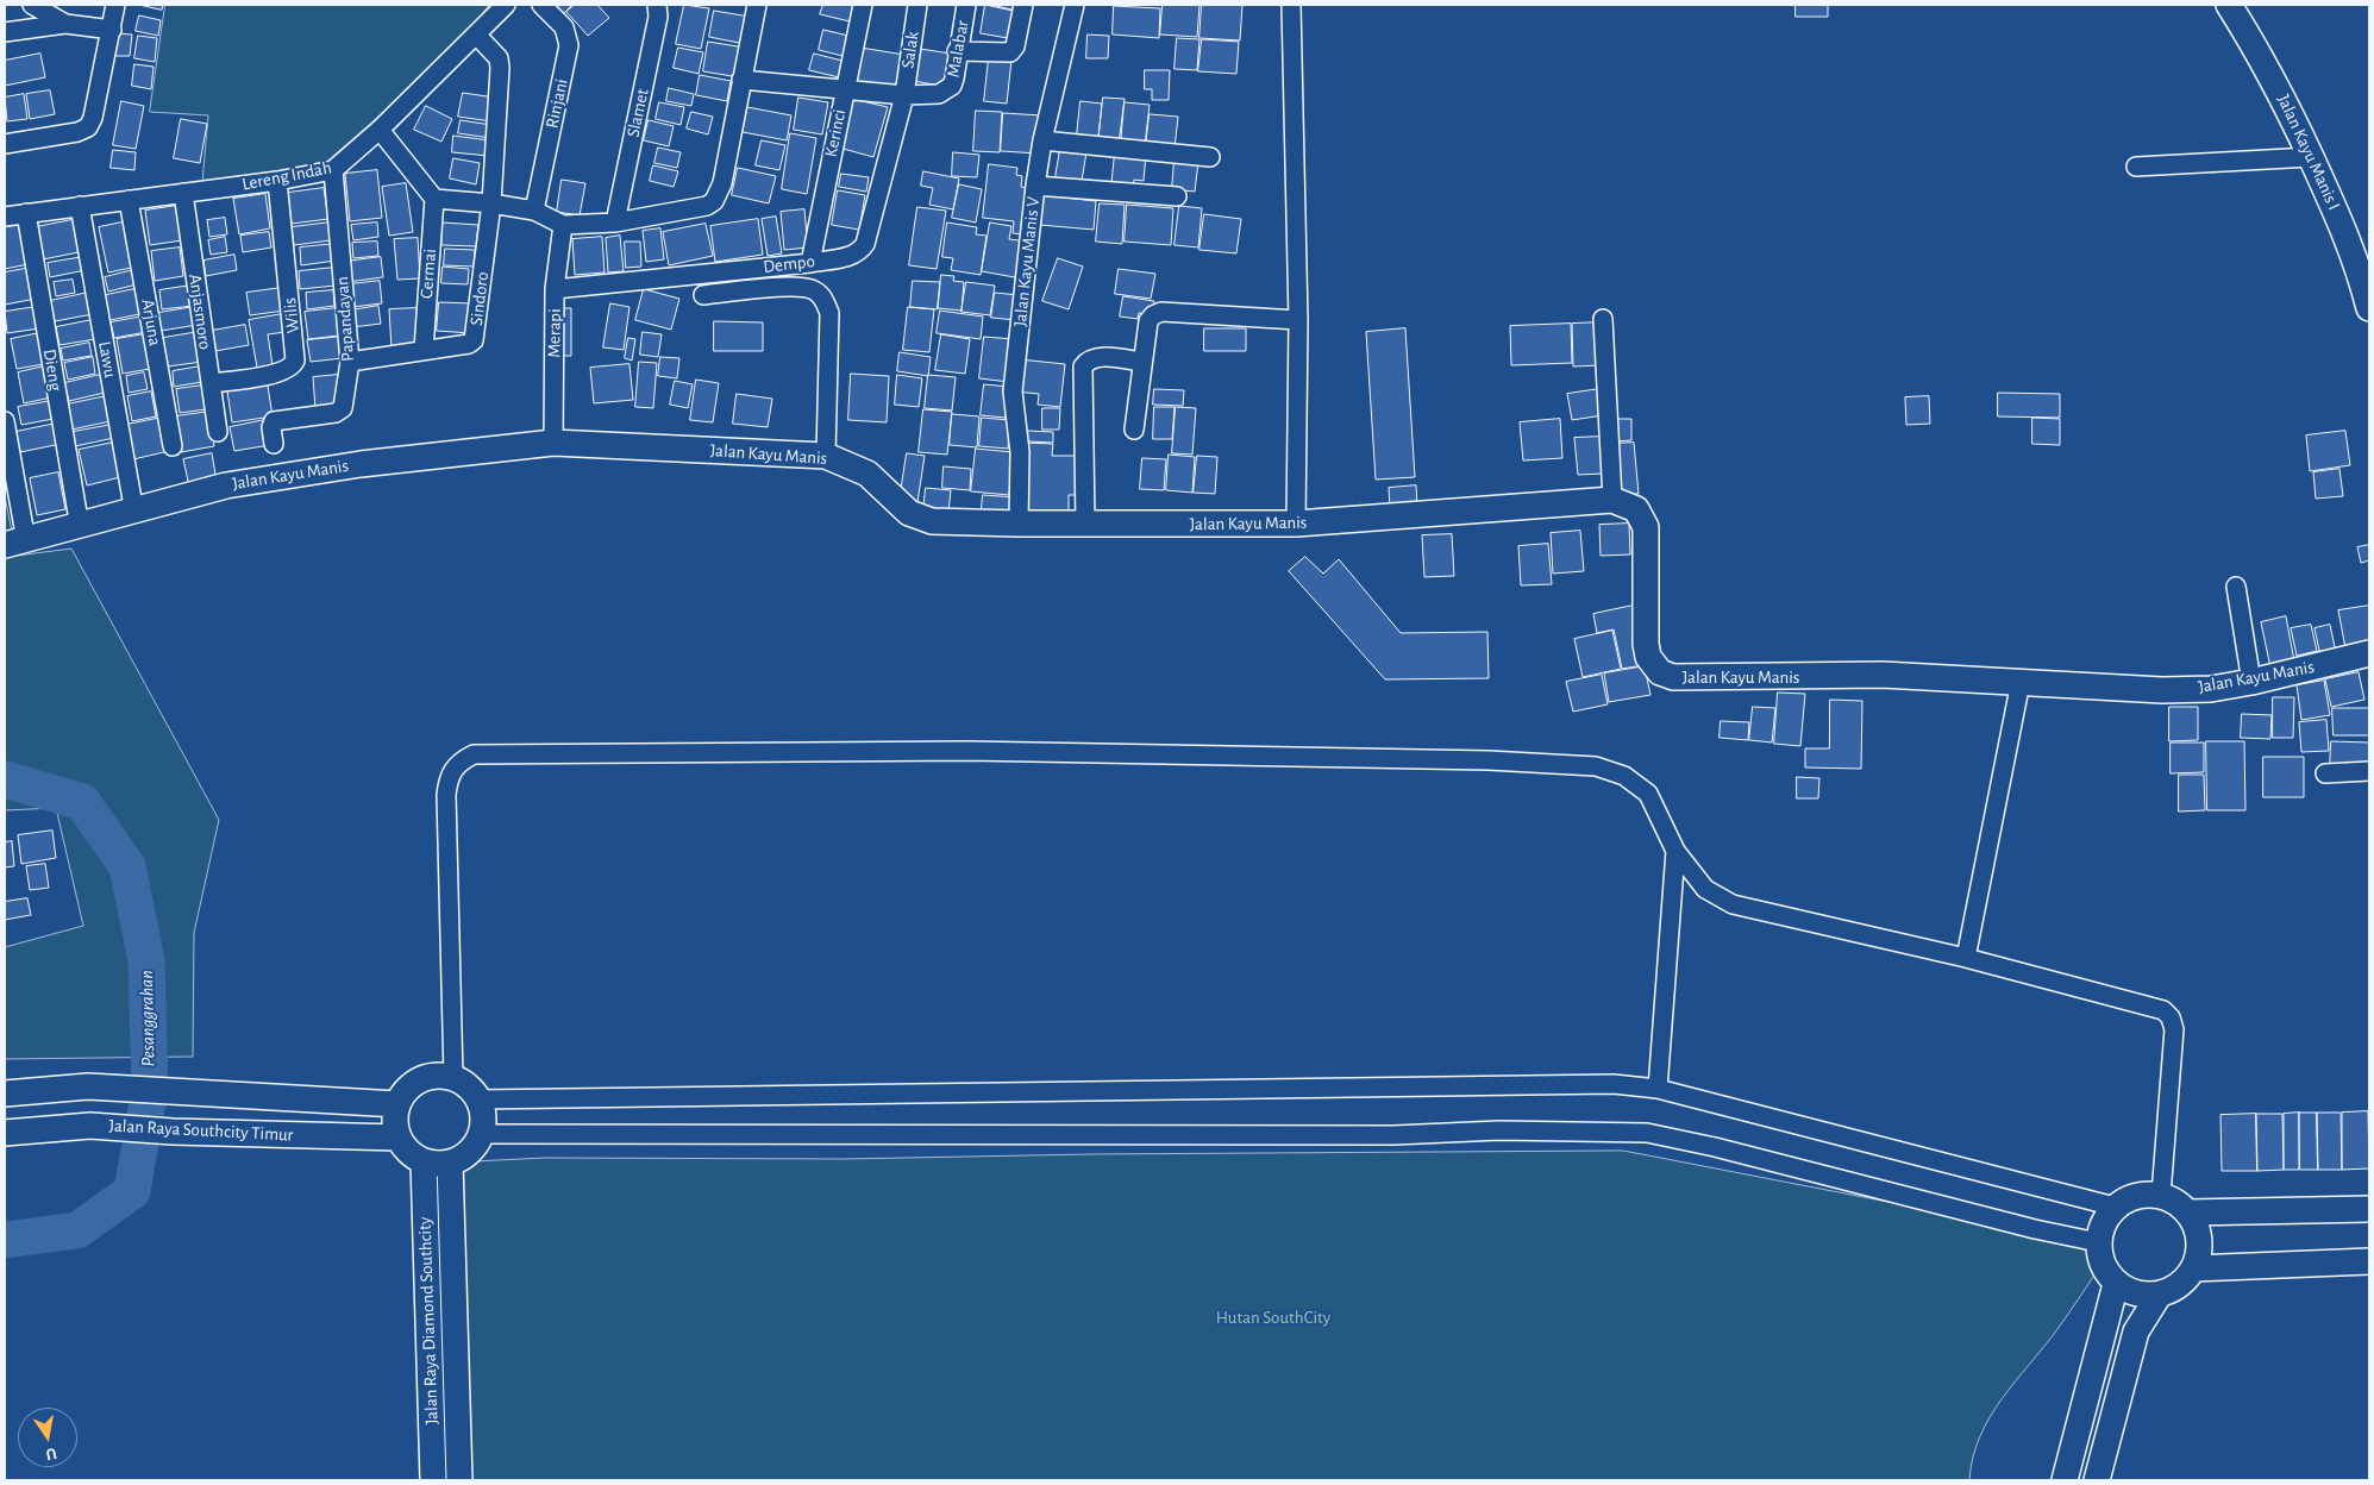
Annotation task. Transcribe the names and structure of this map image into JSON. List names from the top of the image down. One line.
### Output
{"streets":{"street":["Malabar","Salak","Rinjani","Slamet","Kerinci","Jalan Kayu Manis I","Lereng Indah","Jalan Kayu Manis V","Dempo","Cermai","Sindoro","Anjasmoro","Wilis","Papandayan","Arjuna","Merapi","Lawu","Dieng","Jalan Kayu Manis","Jalan Raya Southcity Timur","Jalan Raya Diamond Southcity"]},"crossings":[["Malabar","Salak"],["Malabar","Dempo"],["Salak","Dempo"],["Kerinci","Dempo"],["Lereng Indah","Anjasmoro"],["Lereng Indah","Wilis"],["Lereng Indah","Papandayan"],["Lereng Indah","Arjuna"],["Lereng Indah","Lawu"],["Lereng Indah","Dieng"],["Jalan Kayu Manis V","Jalan Kayu Manis"],["Dempo","Merapi"],["Cermai","Sindoro"],["Sindoro","Papandayan"],["Anjasmoro","Wilis"],["Merapi","Jalan Kayu Manis"],["Lawu","Jalan Kayu Manis"],["Dieng","Jalan Kayu Manis"],["Jalan Raya Southcity Timur","Jalan Raya Diamond Southcity"]],"water":["Pesanggrahan"],"parks":["Hutan SouthCity"],"north":"bottom"}
